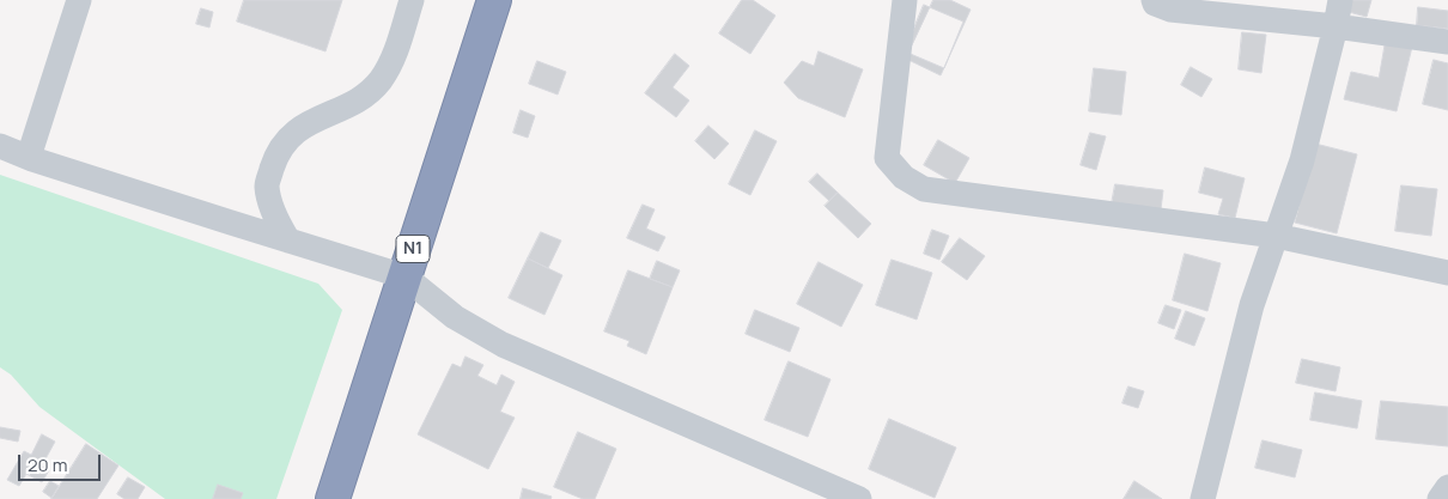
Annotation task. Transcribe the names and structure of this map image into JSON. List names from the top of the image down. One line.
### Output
{"streets":{"highway":["N1"]},"scale_bar":"20 m"}
